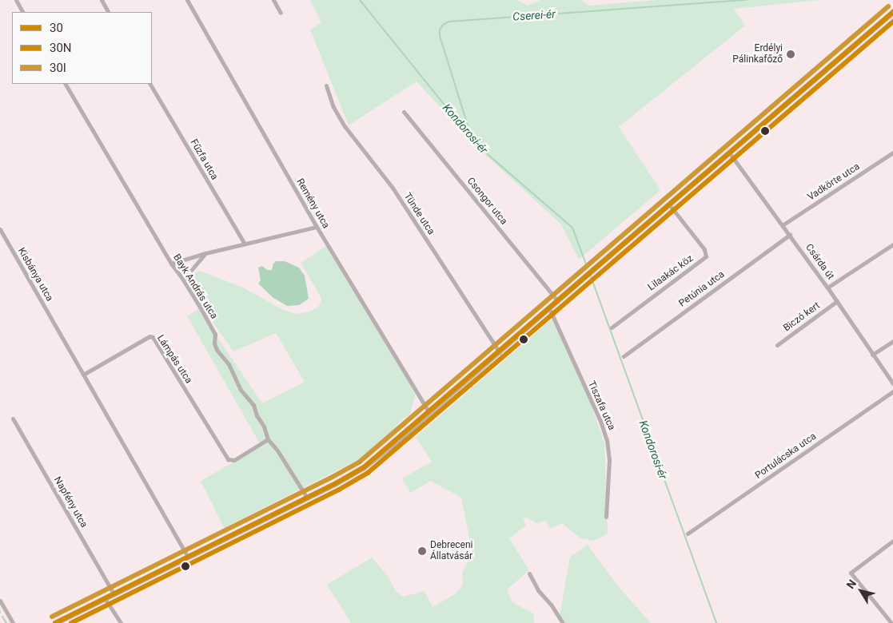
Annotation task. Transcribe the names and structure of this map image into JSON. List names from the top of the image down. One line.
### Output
{"streets":{"street":["Fűzfa utca","Vadkörte utca","Csongor utca","Remény utca","Tünde utca","Csárda út","Lilaakác köz","Kisbánya utca","Bayk András utca","Petúnia utca","Biczó kert","Lámpás utca","Tiszafa utca","Portulácska utca","Napfény utca"]},"crossings":[["Vadkörte utca","Csárda út"],["Csárda út","Petúnia utca"],["Csárda út","Biczó kert"],["Kisbánya utca","Lámpás utca"],["Bayk András utca","Lámpás utca"]],"water":["Cserei-ér","Kondorosi-ér"],"places":["Erdélyi Pálinkafőző","Debreceni Állatvásár"],"lines":["transit line 30I","transit line 30","transit line 30N"],"legend":["30","30N","30I"],"north":"top left"}
